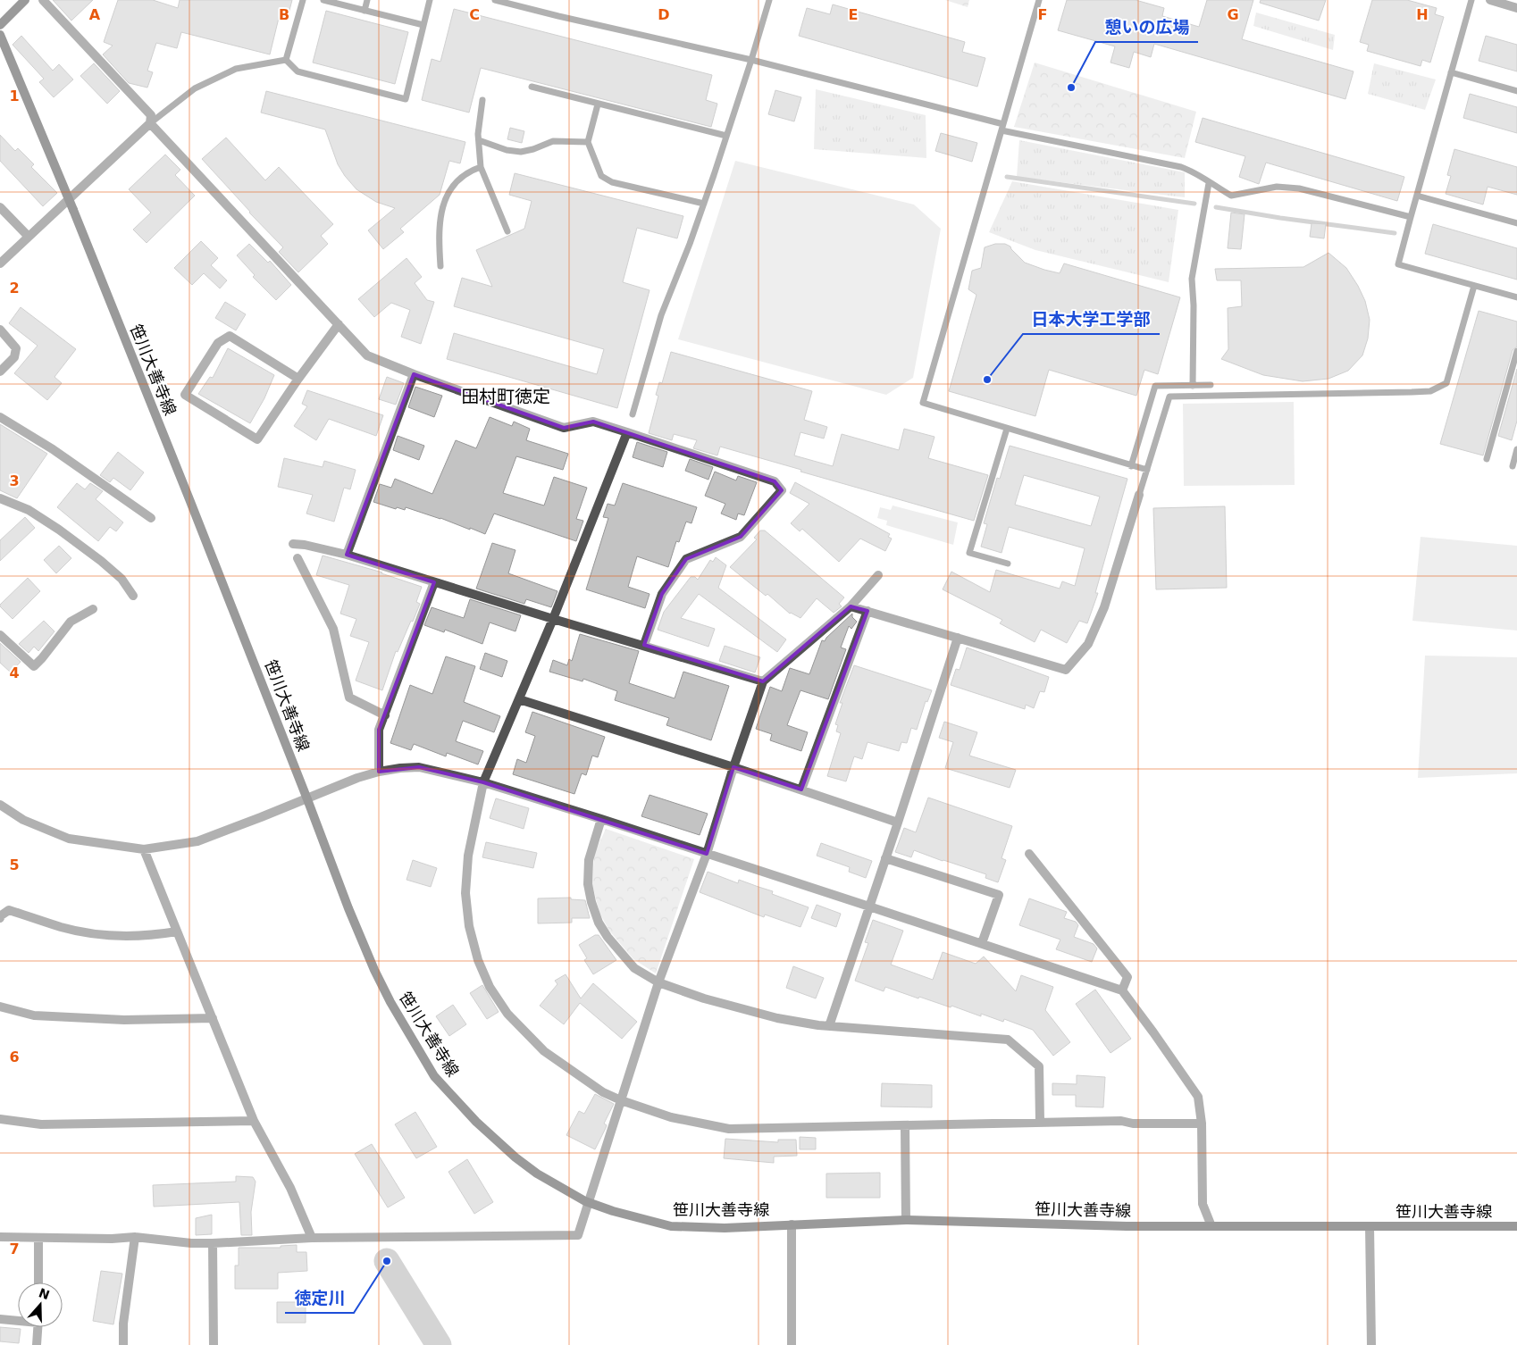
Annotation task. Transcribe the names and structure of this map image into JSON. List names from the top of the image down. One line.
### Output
{"streets":{"street":["笹川大善寺線"]},"districts":["田村町徳定"],"places":["憩いの広場","日本大学工学部","徳定川"],"north":"top","grid":{"columns":["A","B","C","D","E","F","G","H"],"rows":["1","2","3","4","5","6","7"]}}
